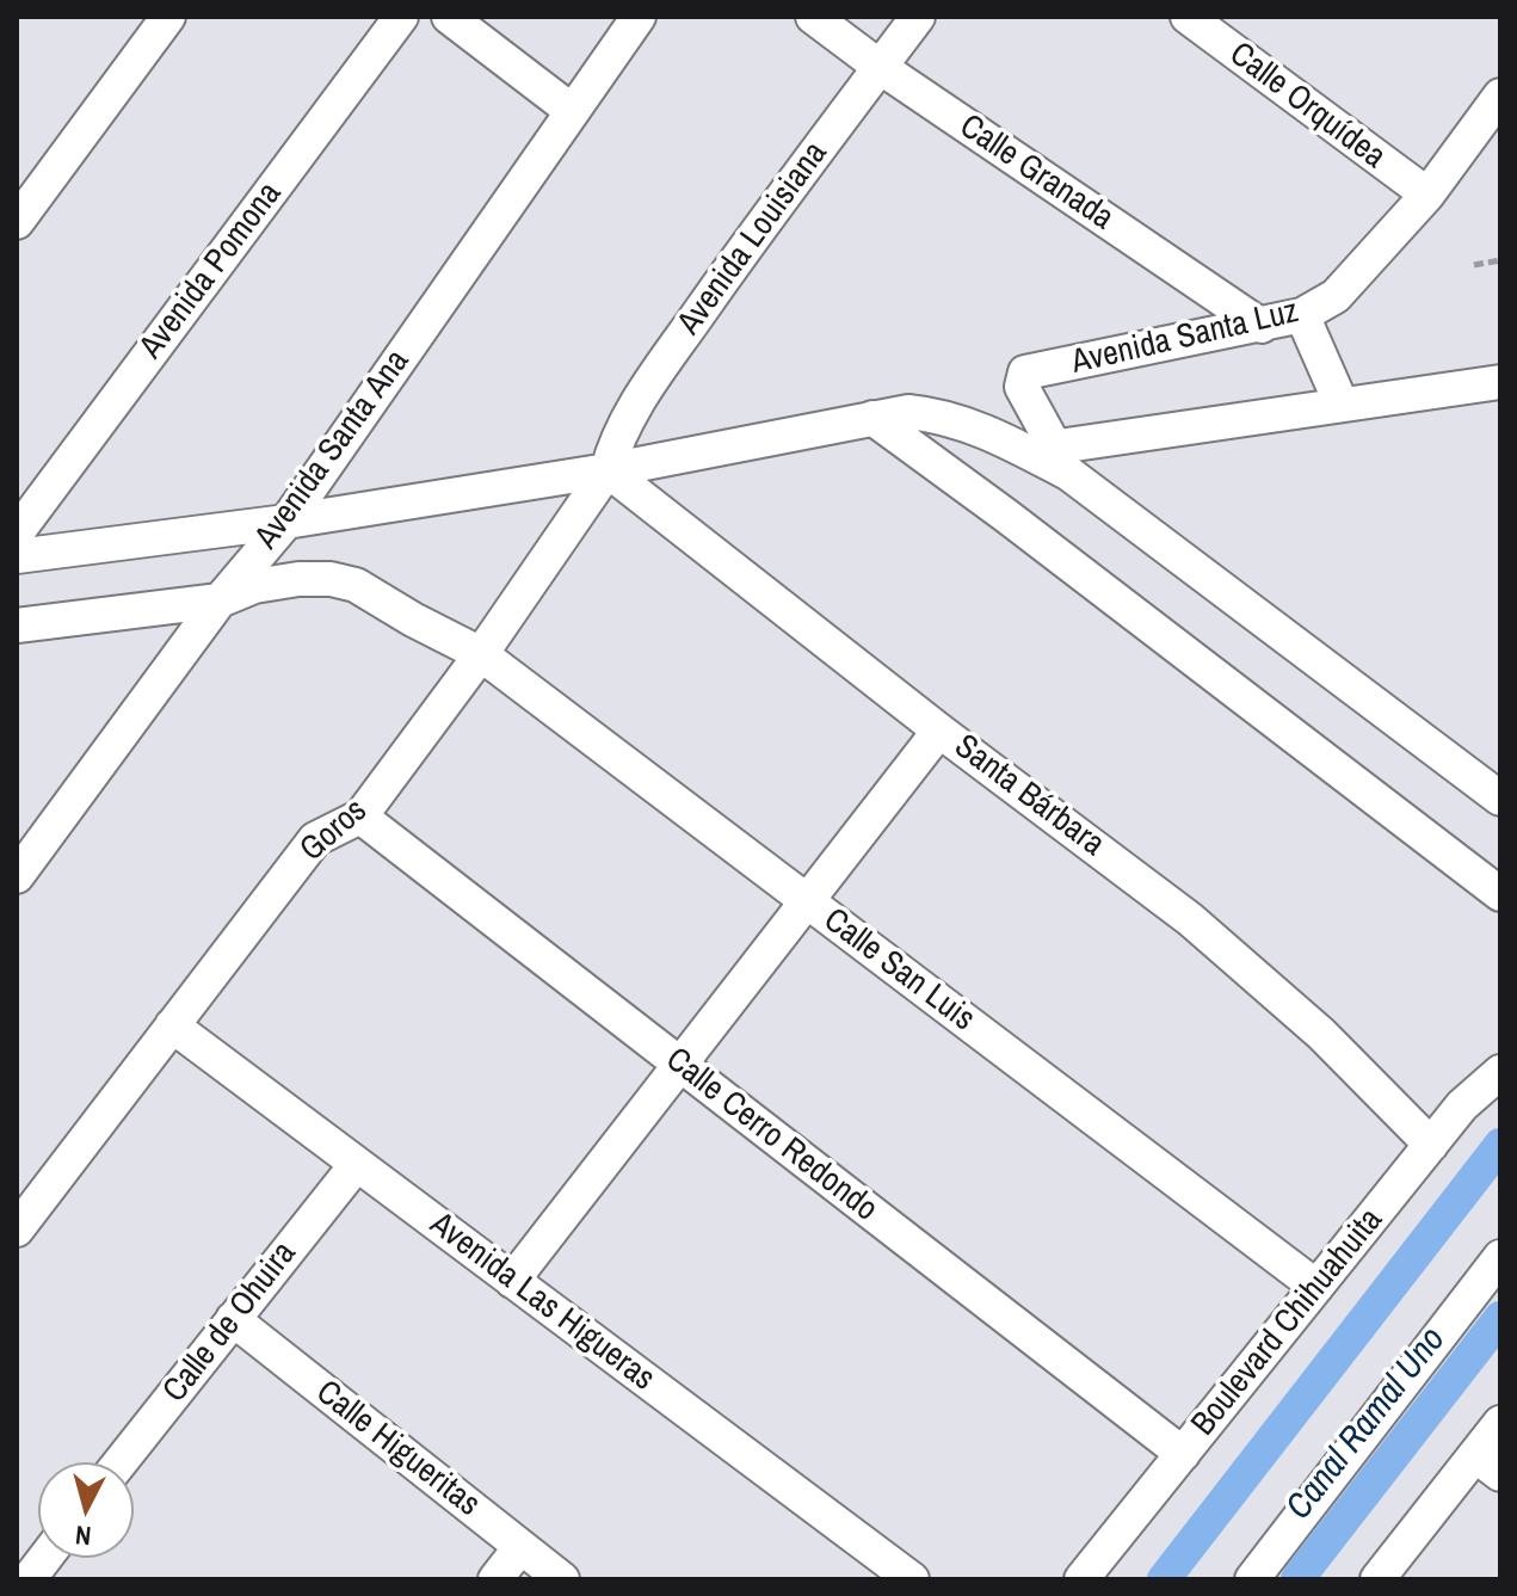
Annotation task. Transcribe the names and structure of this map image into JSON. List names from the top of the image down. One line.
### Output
{"streets":{"street":["Calle Orquídea","Calle Granada","Avenida Louisiana","Avenida Pomona","Avenida Santa Luz","Avenida Santa Ana","Santa Bárbara","Goros","Calle San Luis","Calle Cerro Redondo","Avenida Las Higueras","Calle de Ohuira","Boulevard Chihuahuita","Calle Higueritas"]},"crossings":[["Calle Orquídea","Avenida Santa Luz"],["Calle Granada","Avenida Louisiana"],["Calle Granada","Avenida Santa Luz"],["Avenida Louisiana","Santa Bárbara"],["Avenida Louisiana","Goros"],["Avenida Santa Ana","Calle San Luis"],["Santa Bárbara","Goros"],["Santa Bárbara","Boulevard Chihuahuita"],["Goros","Calle San Luis"],["Goros","Calle Cerro Redondo"],["Goros","Avenida Las Higueras"],["Calle San Luis","Boulevard Chihuahuita"],["Calle Cerro Redondo","Boulevard Chihuahuita"],["Avenida Las Higueras","Calle de Ohuira"],["Calle de Ohuira","Calle Higueritas"]],"water":["Canal Ramal Uno"],"north":"bottom"}
